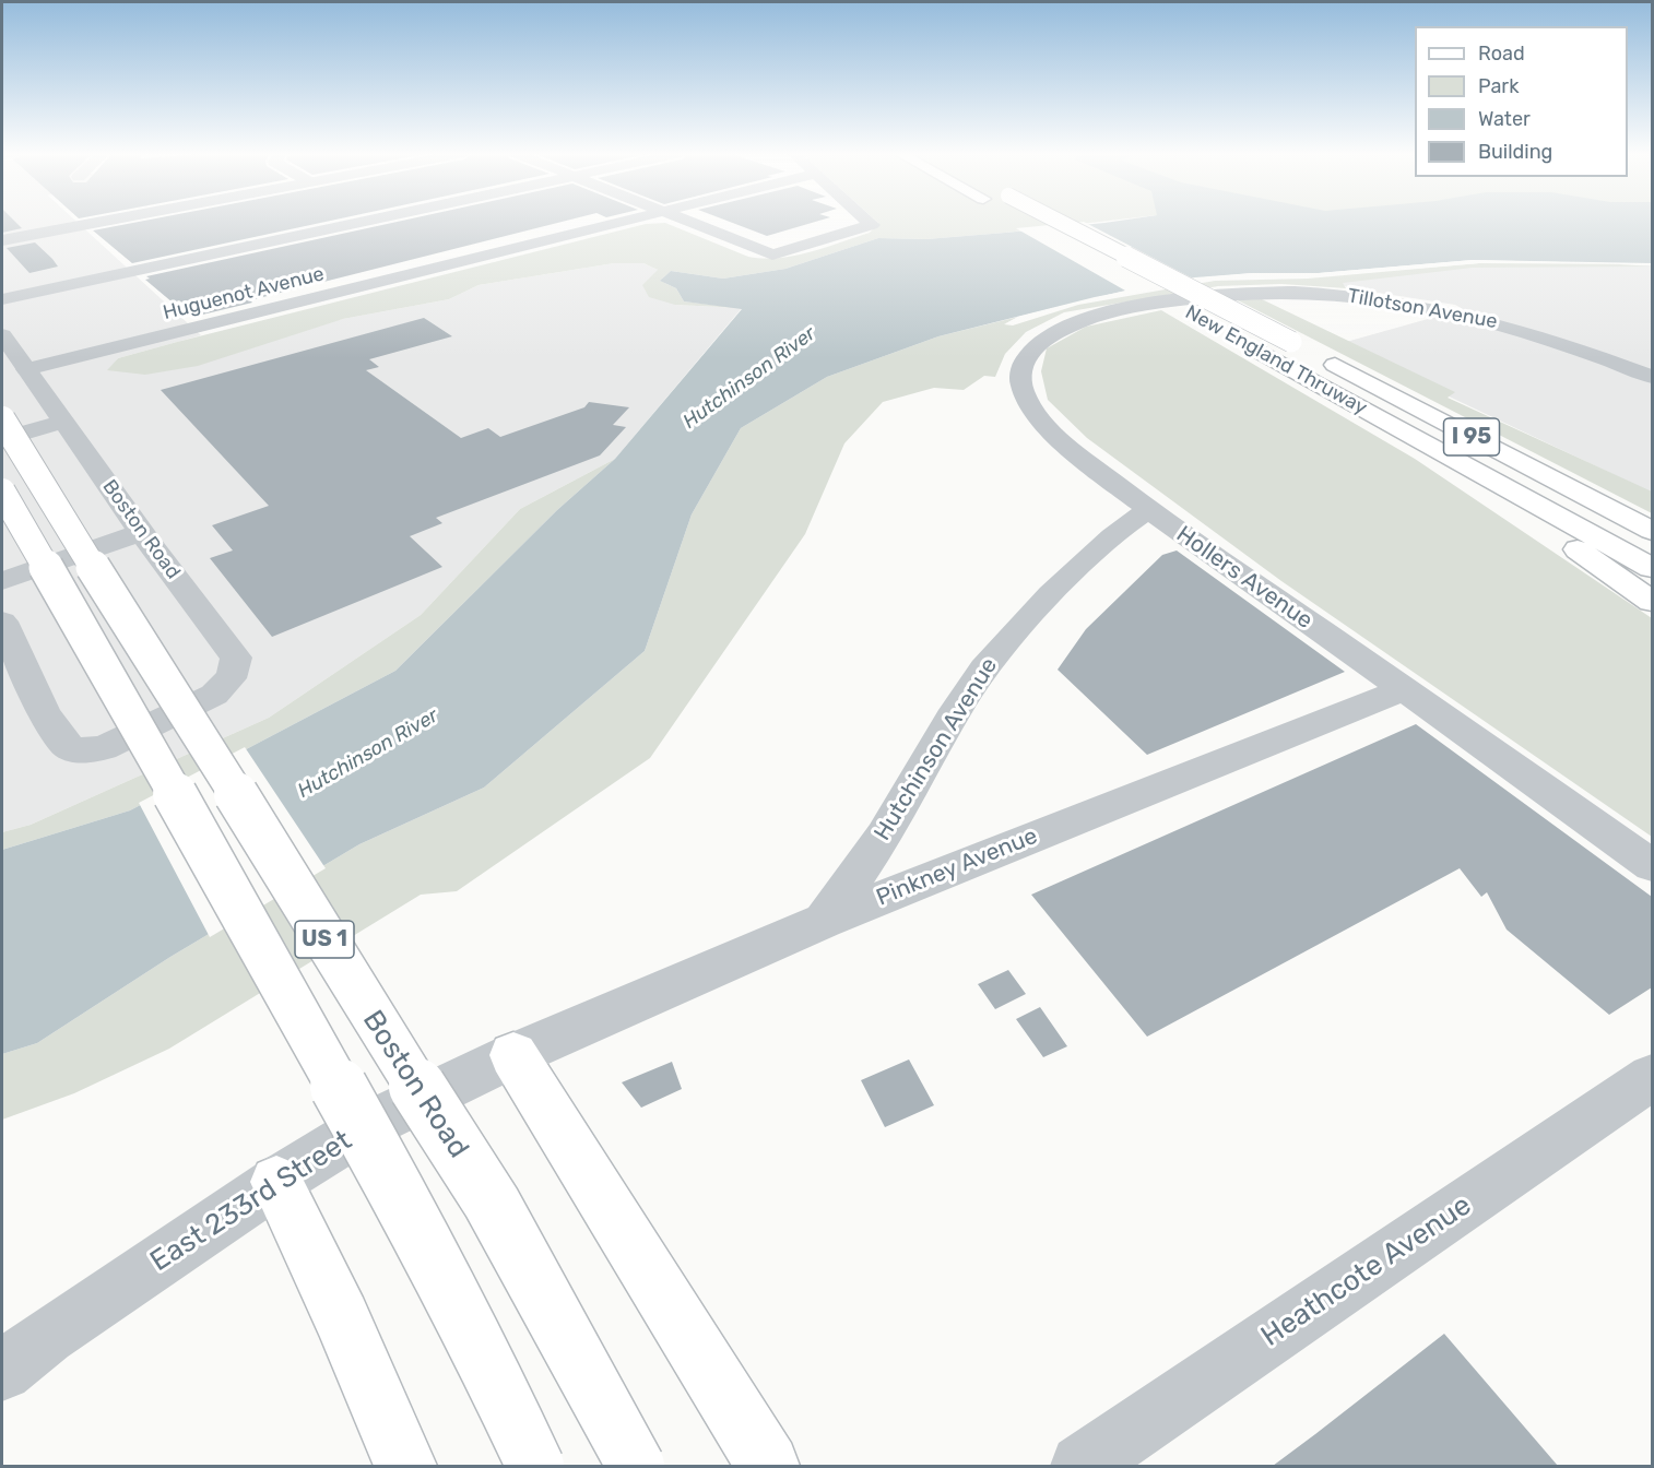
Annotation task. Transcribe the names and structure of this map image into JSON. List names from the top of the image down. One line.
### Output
{"streets":{"main road":["New England Thruway","I 95","Boston Road","US 1"],"street":["Huguenot Avenue","Tillotson Avenue","Hollers Avenue","Hutchinson Avenue","Pinkney Avenue","East 233rd Street","Heathcote Avenue"]},"crossings":[["Huguenot Avenue","Boston Road"],["Tillotson Avenue","New England Thruway"],["Tillotson Avenue","Hollers Avenue"],["New England Thruway","Hollers Avenue"],["Hollers Avenue","Hutchinson Avenue"],["Hollers Avenue","Pinkney Avenue"],["Hutchinson Avenue","Pinkney Avenue"],["Pinkney Avenue","East 233rd Street"]],"water":["Hutchinson River"],"legend":["Road","Park","Water","Building"]}
